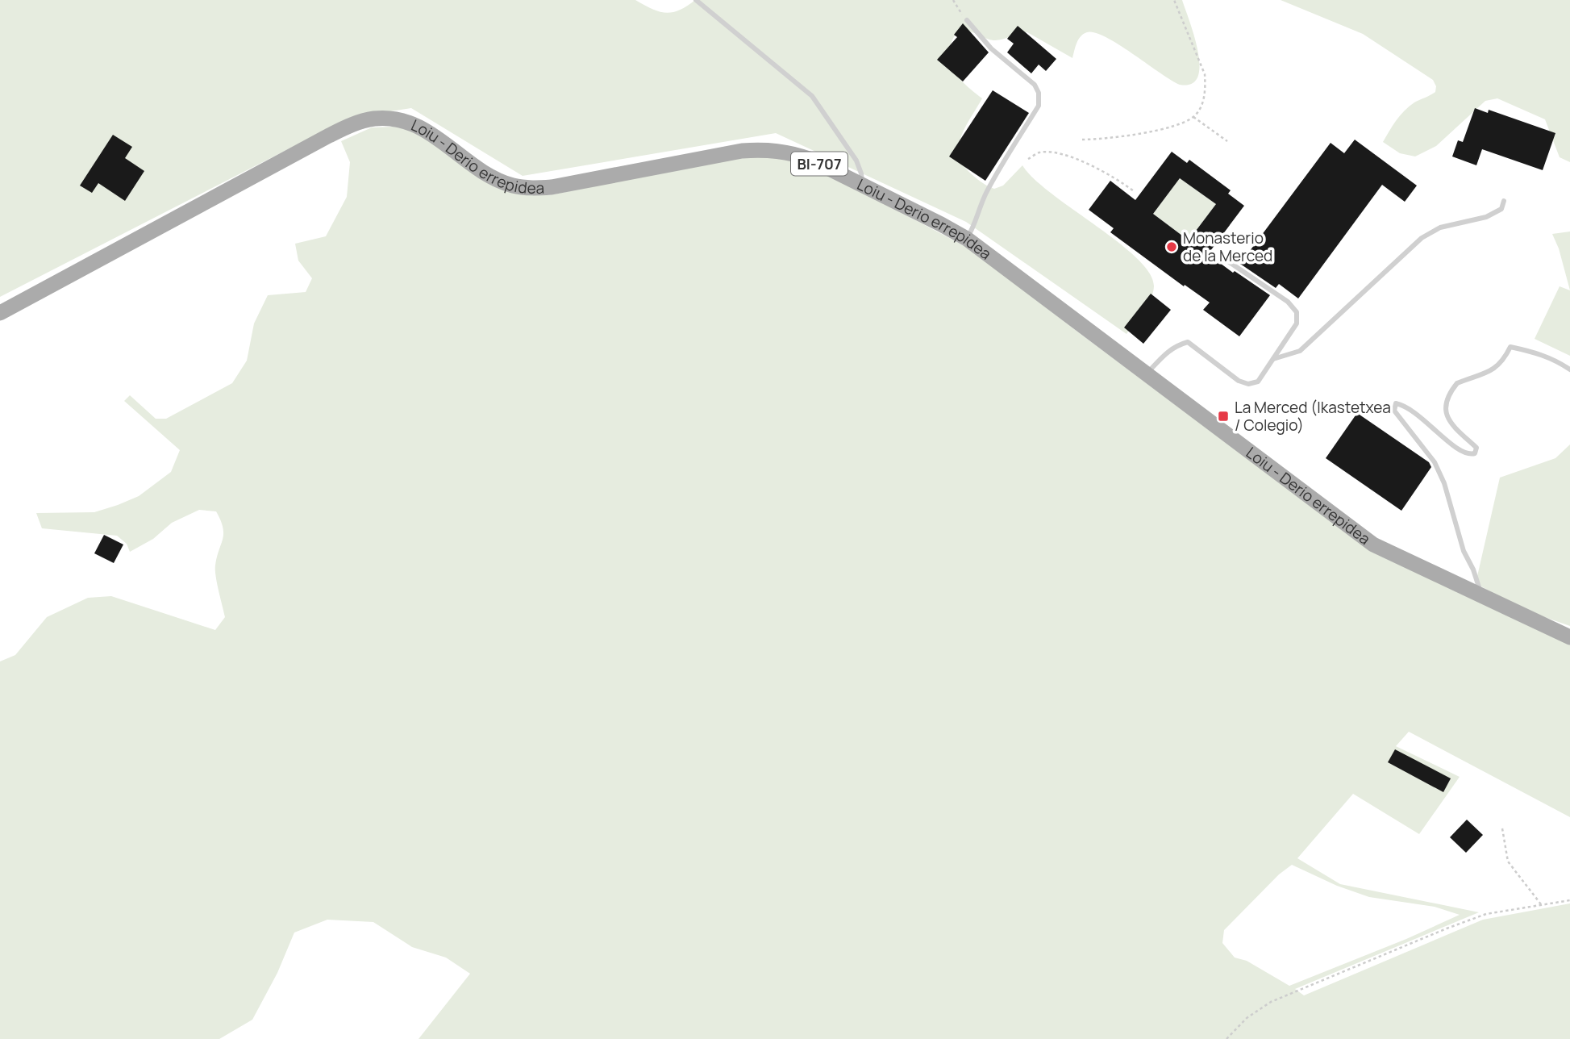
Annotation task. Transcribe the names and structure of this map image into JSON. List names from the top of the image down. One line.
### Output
{"streets":{"main road":["Loiu - Derio errepidea","BI-707"]},"places":{"other":["Monasterio de la Merced"],"transit":["La Merced (Ikastetxea / Colegio)"]}}
